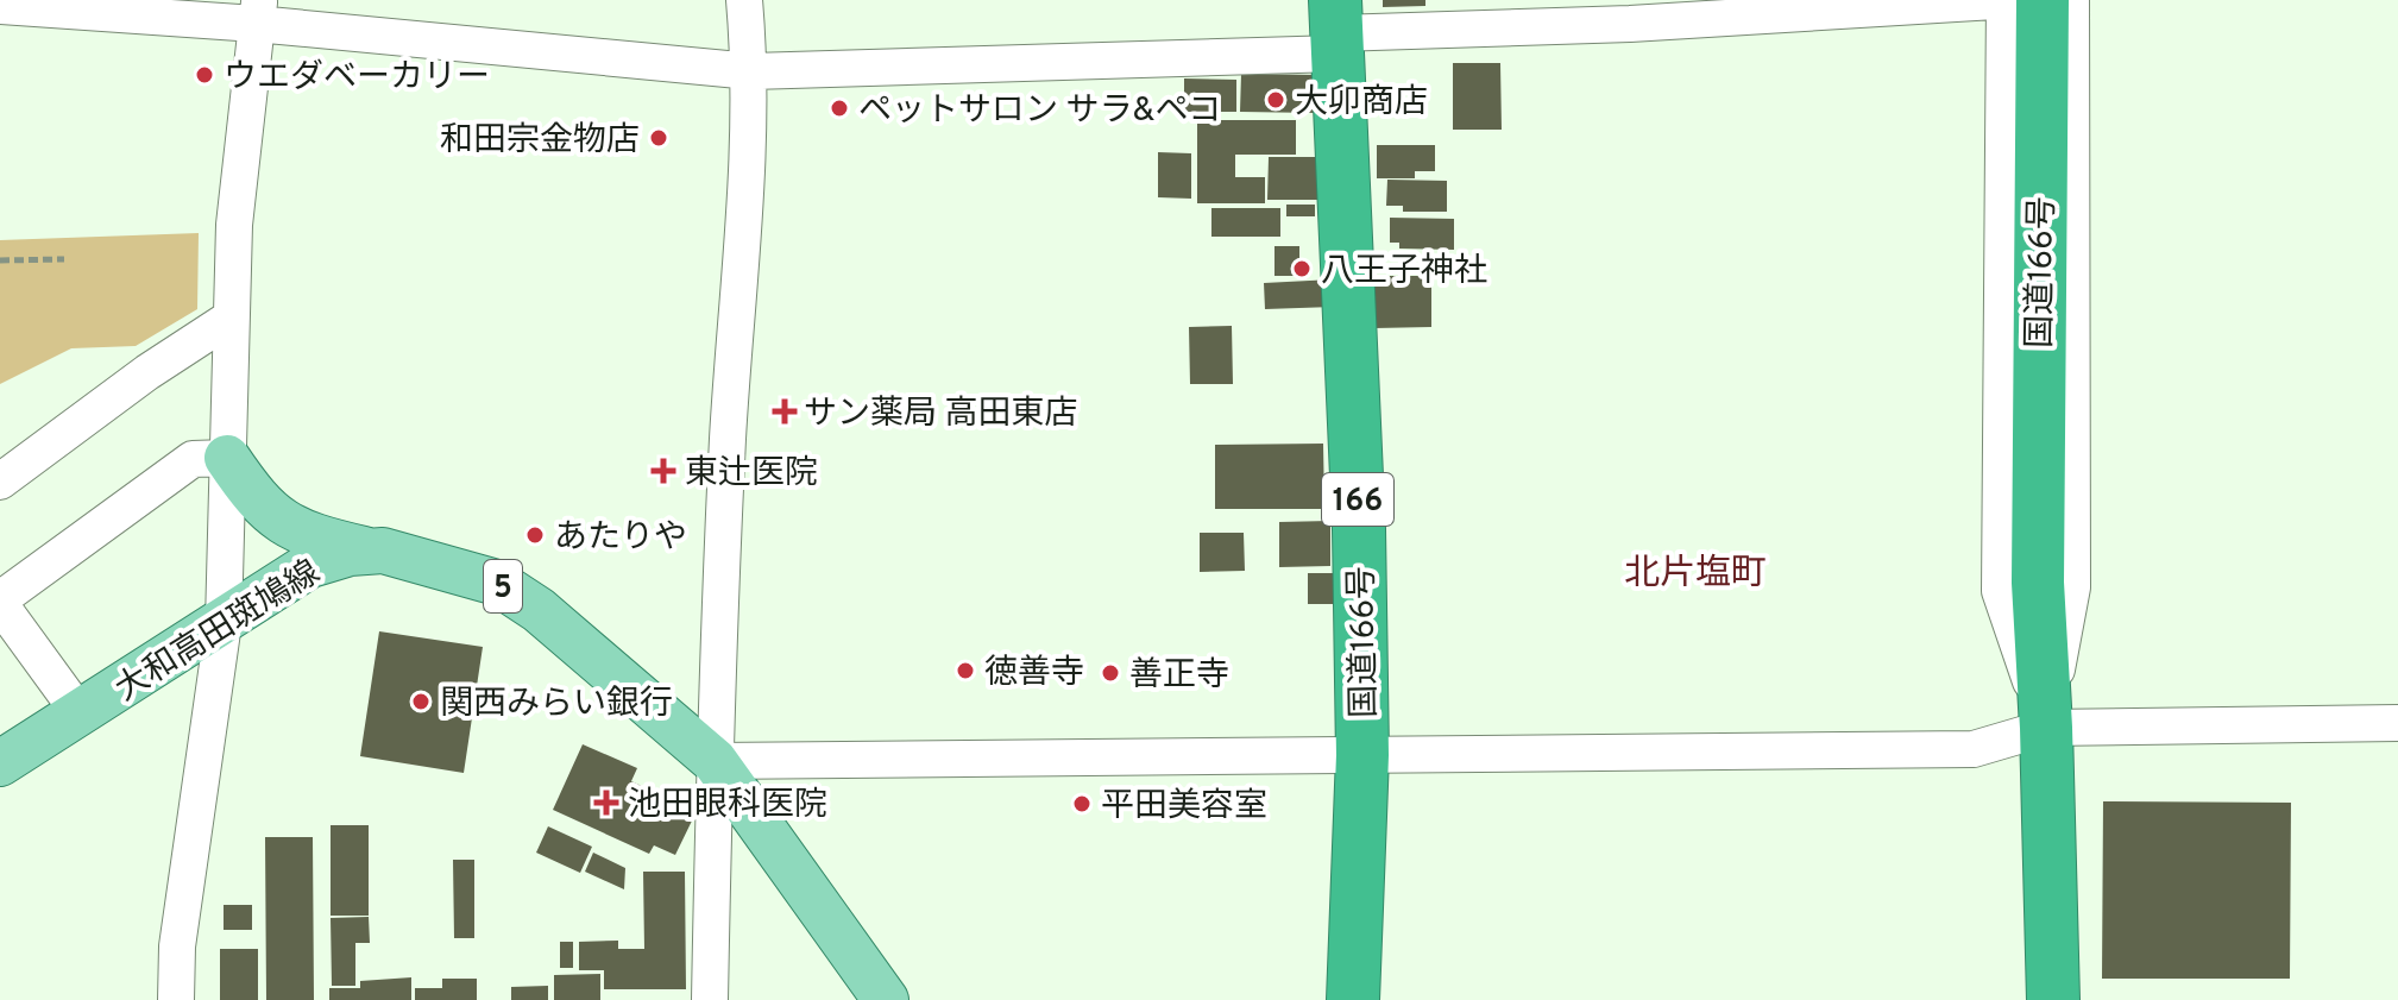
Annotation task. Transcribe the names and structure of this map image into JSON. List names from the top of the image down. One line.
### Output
{"streets":{"highway":["国道166号","166"],"main road":["5","大和高田斑鳩線"]},"districts":["北片塩町"],"places":{"other":["ウエダベーカリー","大卯商店","ペットサロン サラ&ペコ","和田宗金物店","八王子神社","あたりや","徳善寺","善正寺","関西みらい銀行","平田美容室"],"health":["サン薬局 高田東店","東辻医院","池田眼科医院"]}}
